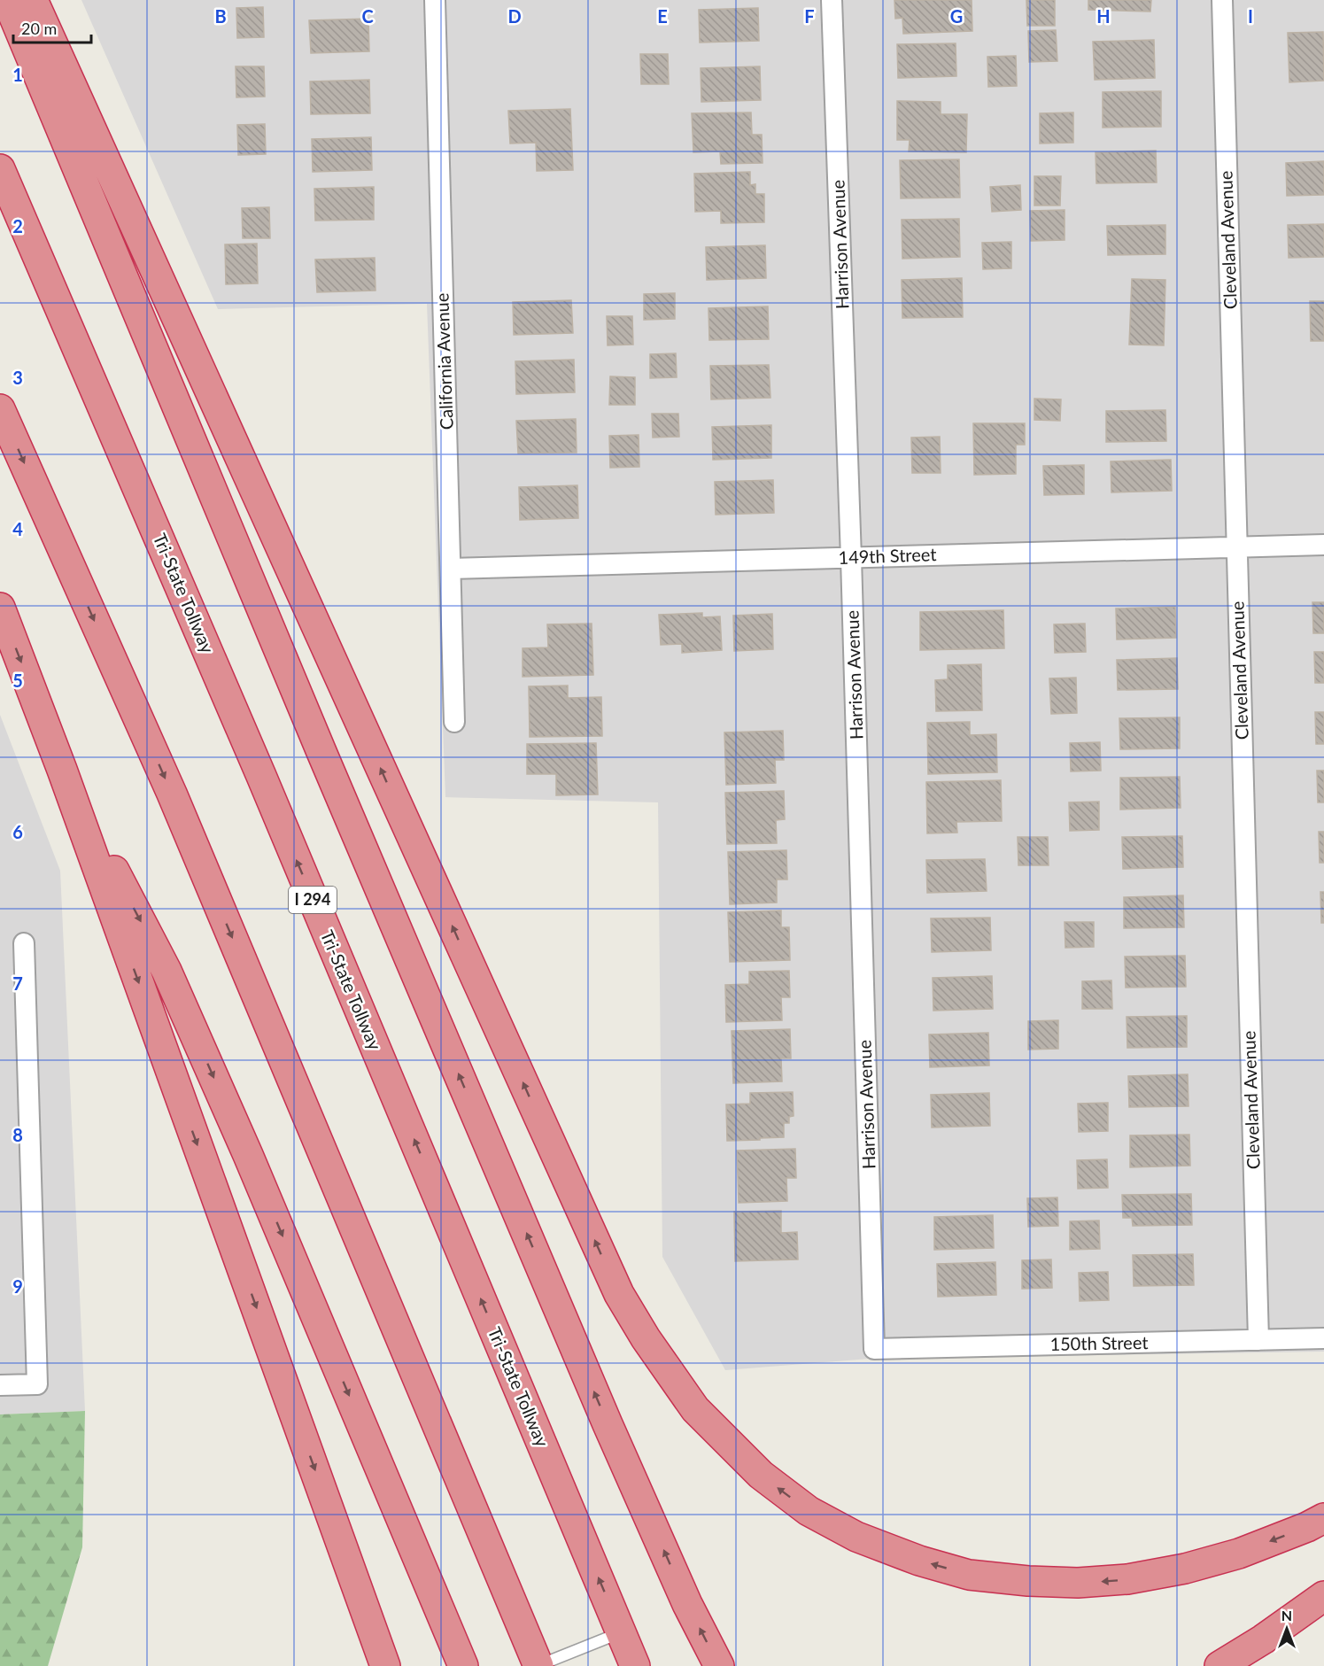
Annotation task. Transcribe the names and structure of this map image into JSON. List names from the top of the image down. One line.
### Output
{"streets":{"highway":["Tri-State Tollway","I 294"],"street":["Cleveland Avenue","Harrison Avenue","California Avenue","149th Street","150th Street"]},"crossings":[["Cleveland Avenue","149th Street"],["Cleveland Avenue","150th Street"],["Harrison Avenue","149th Street"],["Harrison Avenue","150th Street"],["California Avenue","149th Street"]],"scale_bar":"20 m","north":"top","grid":{"columns":["B","C","D","E","F","G","H","I"],"rows":["1","2","3","4","5","6","7","8","9"]}}
